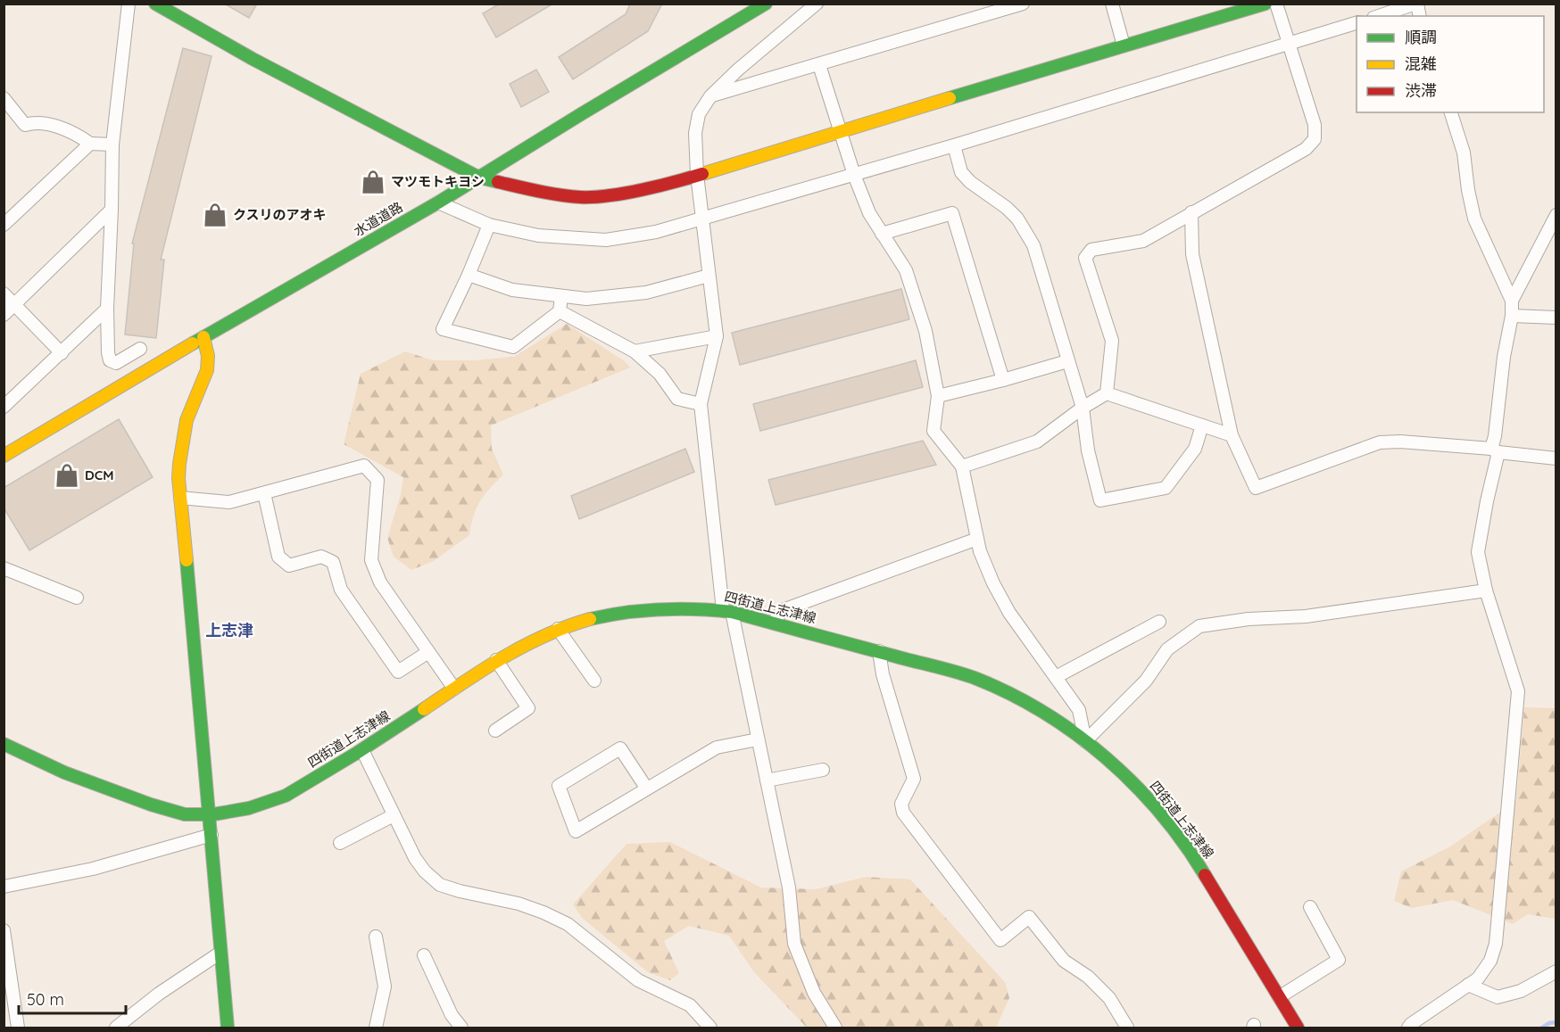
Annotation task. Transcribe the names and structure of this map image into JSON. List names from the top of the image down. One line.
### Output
{"streets":{"street":["水道道路","四街道上志津線"]},"districts":["上志津"],"places":{"shop":["マツモトキヨシ","クスリのアオキ","DCM"]},"legend":["順調","混雑","渋滞"],"scale_bar":"50 m"}
